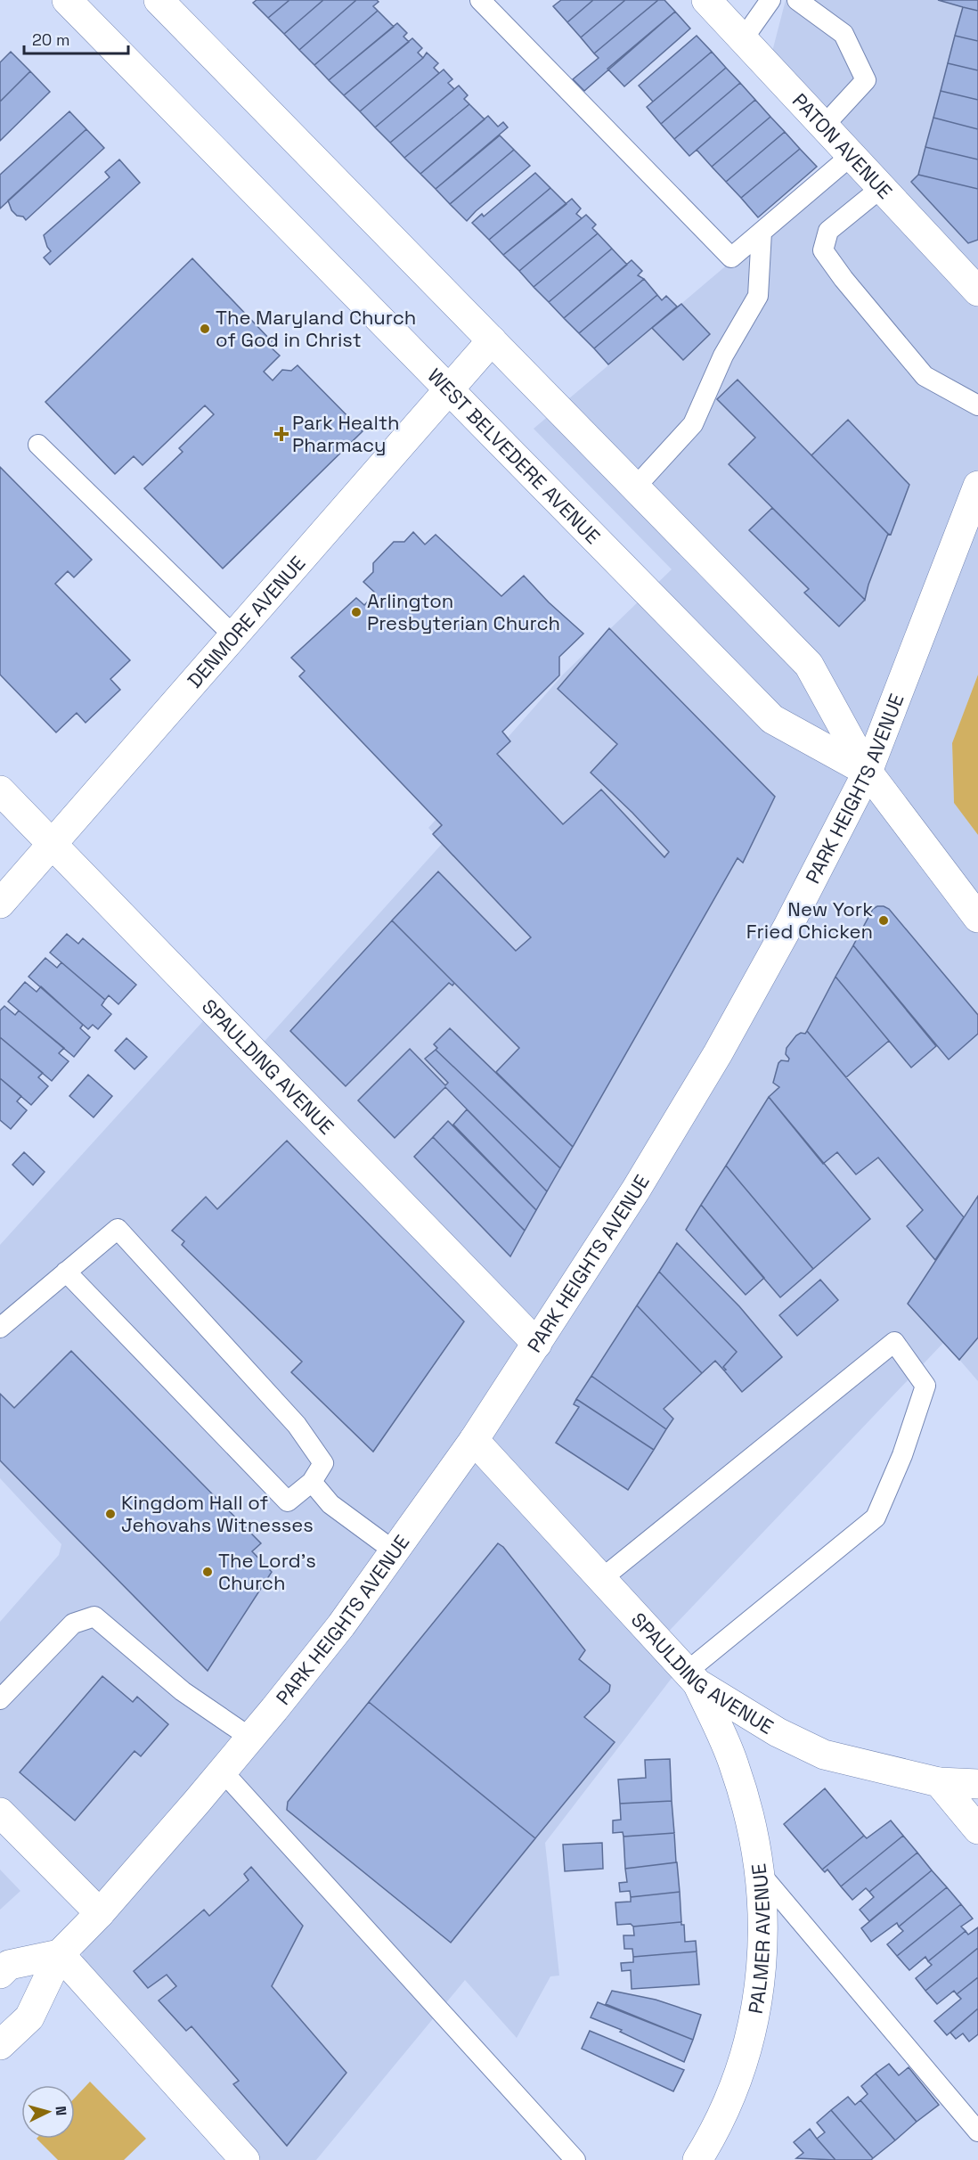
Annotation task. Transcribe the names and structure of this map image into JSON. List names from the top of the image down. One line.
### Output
{"streets":{"main road":["PATON AVENUE","WEST BELVEDERE AVENUE","DENMORE AVENUE","PARK HEIGHTS AVENUE","SPAULDING AVENUE","PALMER AVENUE"]},"crossings":[["WEST BELVEDERE AVENUE","DENMORE AVENUE"],["WEST BELVEDERE AVENUE","PARK HEIGHTS AVENUE"],["DENMORE AVENUE","SPAULDING AVENUE"],["PARK HEIGHTS AVENUE","SPAULDING AVENUE"],["SPAULDING AVENUE","PALMER AVENUE"]],"places":{"other":["The Maryland Church of God in Christ","Arlington Presbyterian Church","New York Fried Chicken","Kingdom Hall of Jehovahs Witnesses","The Lord's Church"],"health":["Park Health Pharmacy"]},"scale_bar":"20 m","north":"right"}
